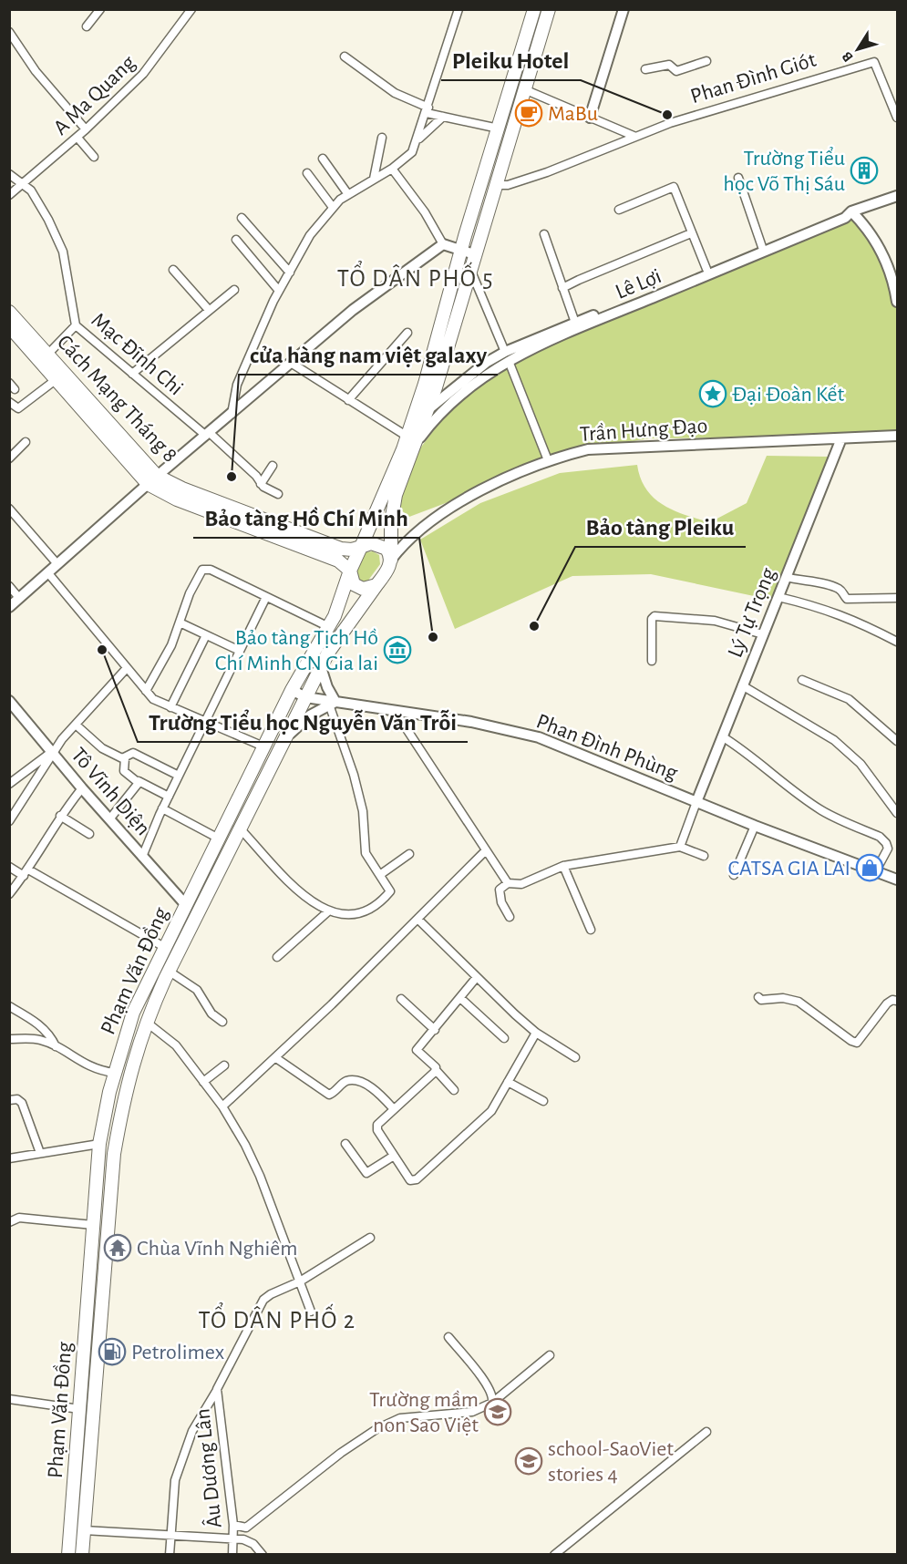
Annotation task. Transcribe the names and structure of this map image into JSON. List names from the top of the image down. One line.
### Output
{"streets":{"main road":["Cách Mạng Tháng 8","Phạm Văn Đồng"],"street":["Phan Đình Giót","A Ma Quang","Lê Lợi","Mạc Đĩnh Chi","Trần Hưng Đạo","Lý Tự Trọng","Phan Đình Phùng","Tô Vĩnh Diện","Âu Dương Lân"]},"crossings":[["A Ma Quang","Mạc Đĩnh Chi"],["Cách Mạng Tháng 8","Trần Hưng Đạo"],["Cách Mạng Tháng 8","Phạm Văn Đồng"],["Trần Hưng Đạo","Lý Tự Trọng"],["Trần Hưng Đạo","Phạm Văn Đồng"],["Lý Tự Trọng","Phan Đình Phùng"],["Phan Đình Phùng","Phạm Văn Đồng"],["Tô Vĩnh Diện","Phạm Văn Đồng"]],"districts":["TỔ DÂN PHỐ 5","TỔ DÂN PHỐ 2"],"places":{"cafe":["MaBu"],"other":["Pleiku Hotel","cửa hàng nam việt galaxy","Bảo tàng Pleiku","Bảo tàng Hồ Chí Minh","Trường Tiểu học Nguyễn Văn Trỗi"],"building":["Trường Tiểu học Võ Thị Sáu"],"place":["Đại Đoàn Kết"],"museum":["Bảo tàng Tịch Hồ Chí Minh CN Gia lai"],"shop":["CATSA GIA LAI"],"temple":["Chùa Vĩnh Nghiêm"],"fuel station":["Petrolimex"],"school or university":["Trường mầm non Sao Việt","school-SaoViet stories 4"]},"north":"bottom left"}
